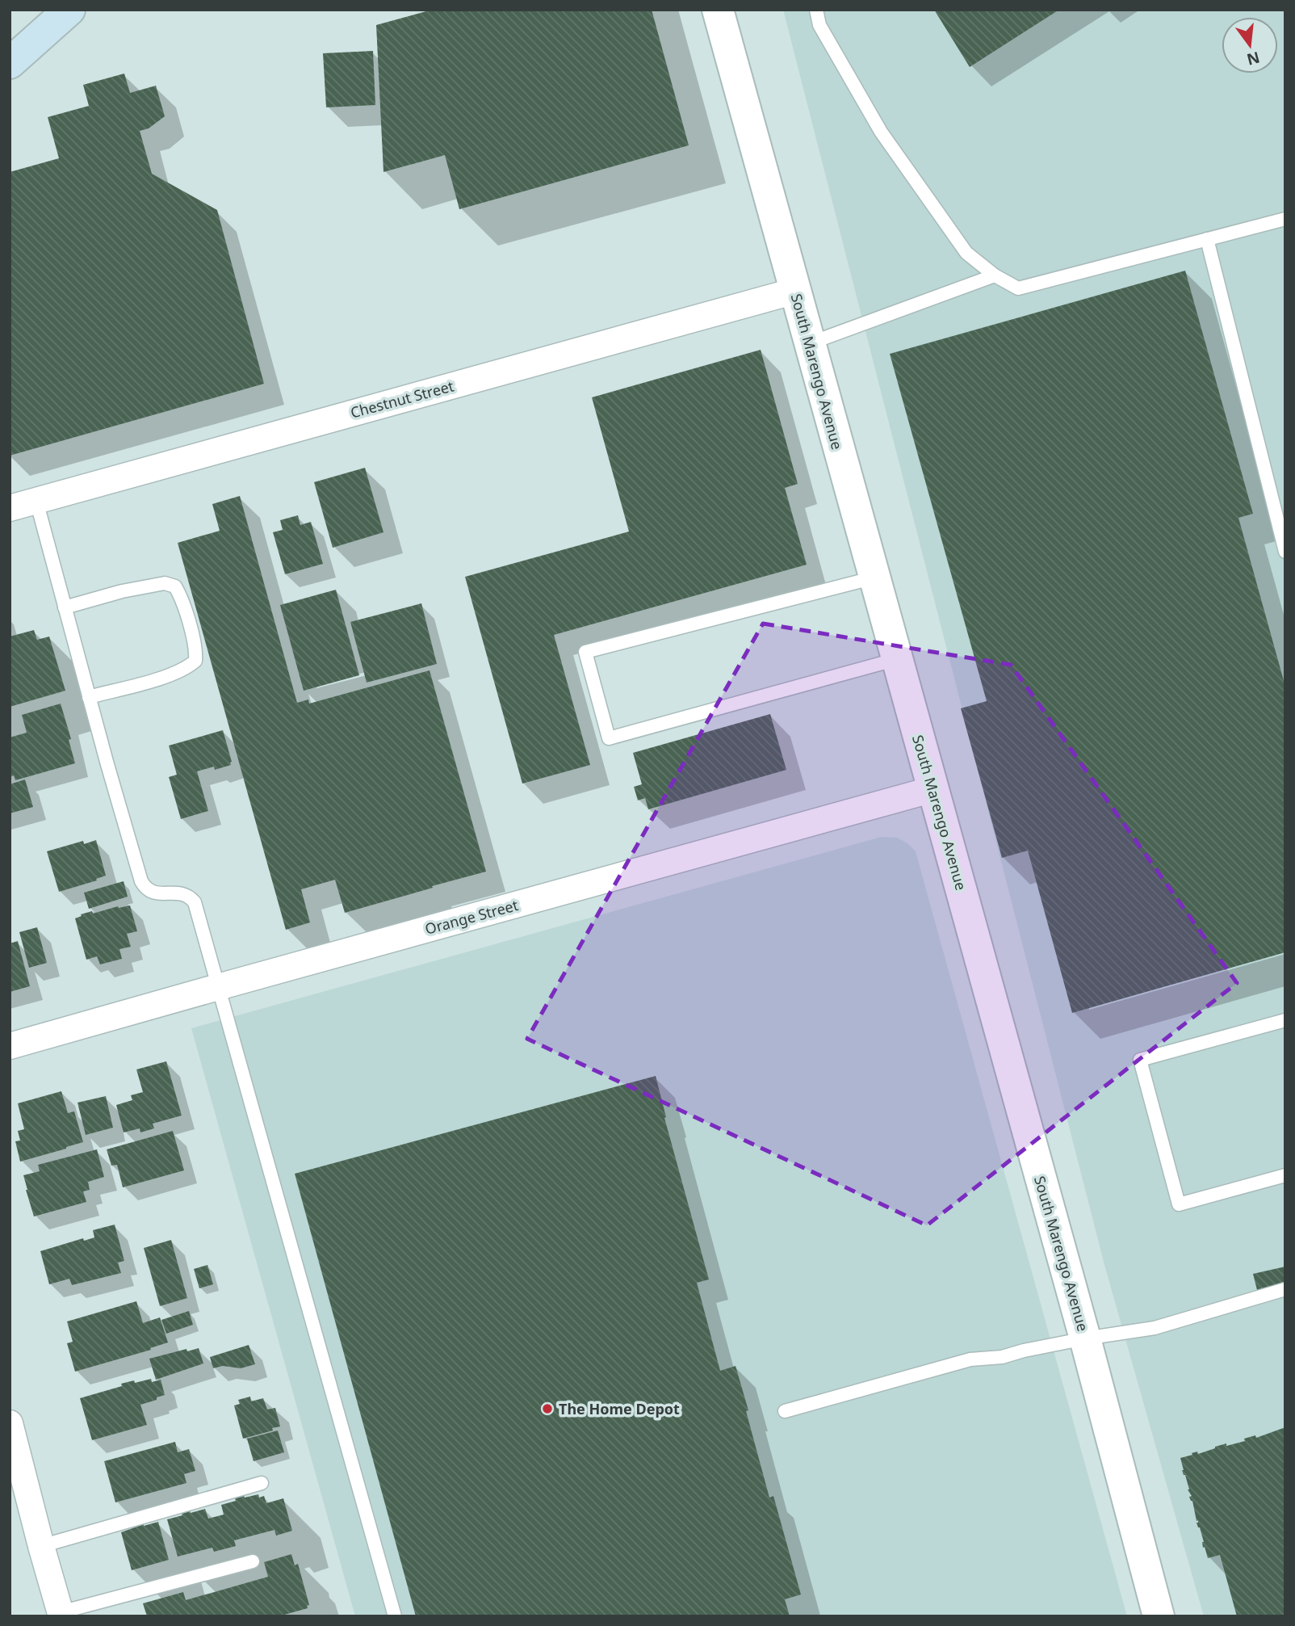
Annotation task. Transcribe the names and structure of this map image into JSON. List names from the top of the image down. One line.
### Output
{"streets":{"street":["South Marengo Avenue","Chestnut Street","Orange Street"]},"crossings":[["South Marengo Avenue","Chestnut Street"],["South Marengo Avenue","Orange Street"]],"places":["The Home Depot"],"north":"bottom"}
